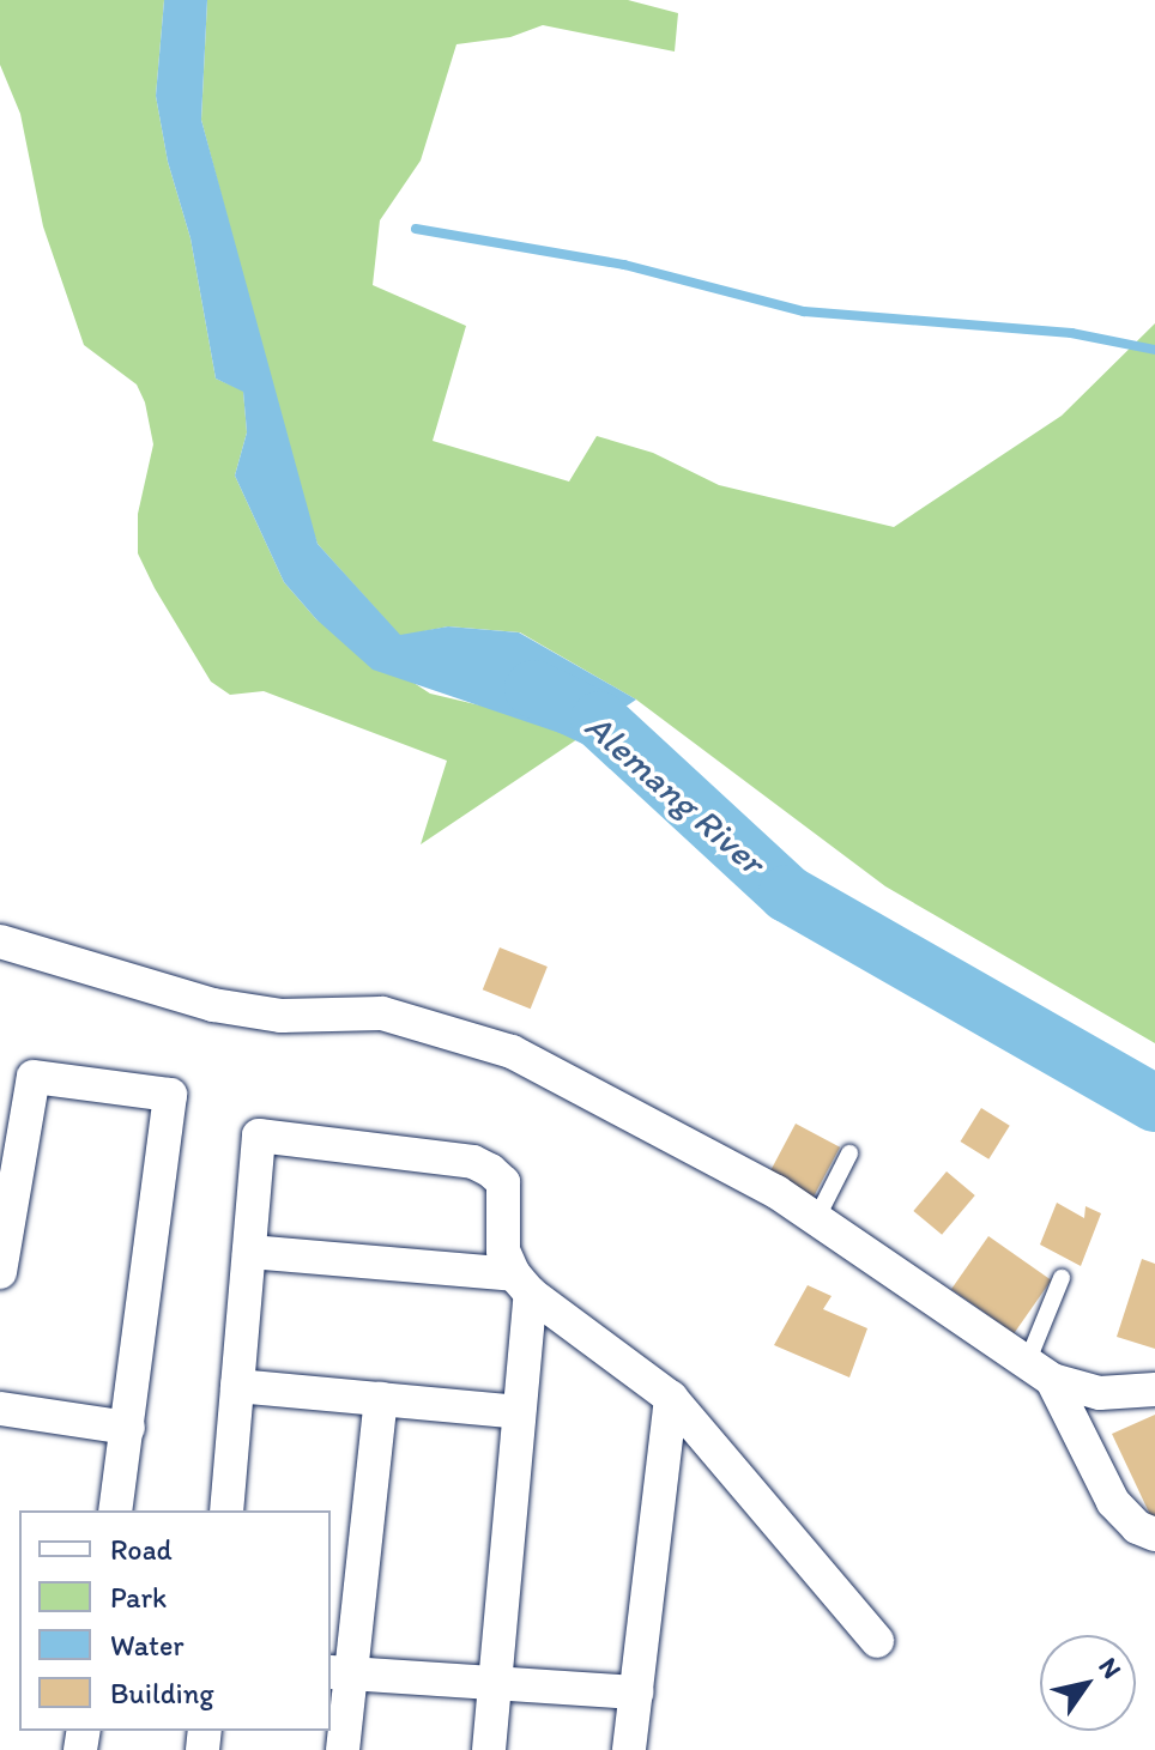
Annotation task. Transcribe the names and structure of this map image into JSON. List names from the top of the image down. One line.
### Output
{"water":["Alemang River"],"legend":["Road","Park","Water","Building"],"north":"top right"}
